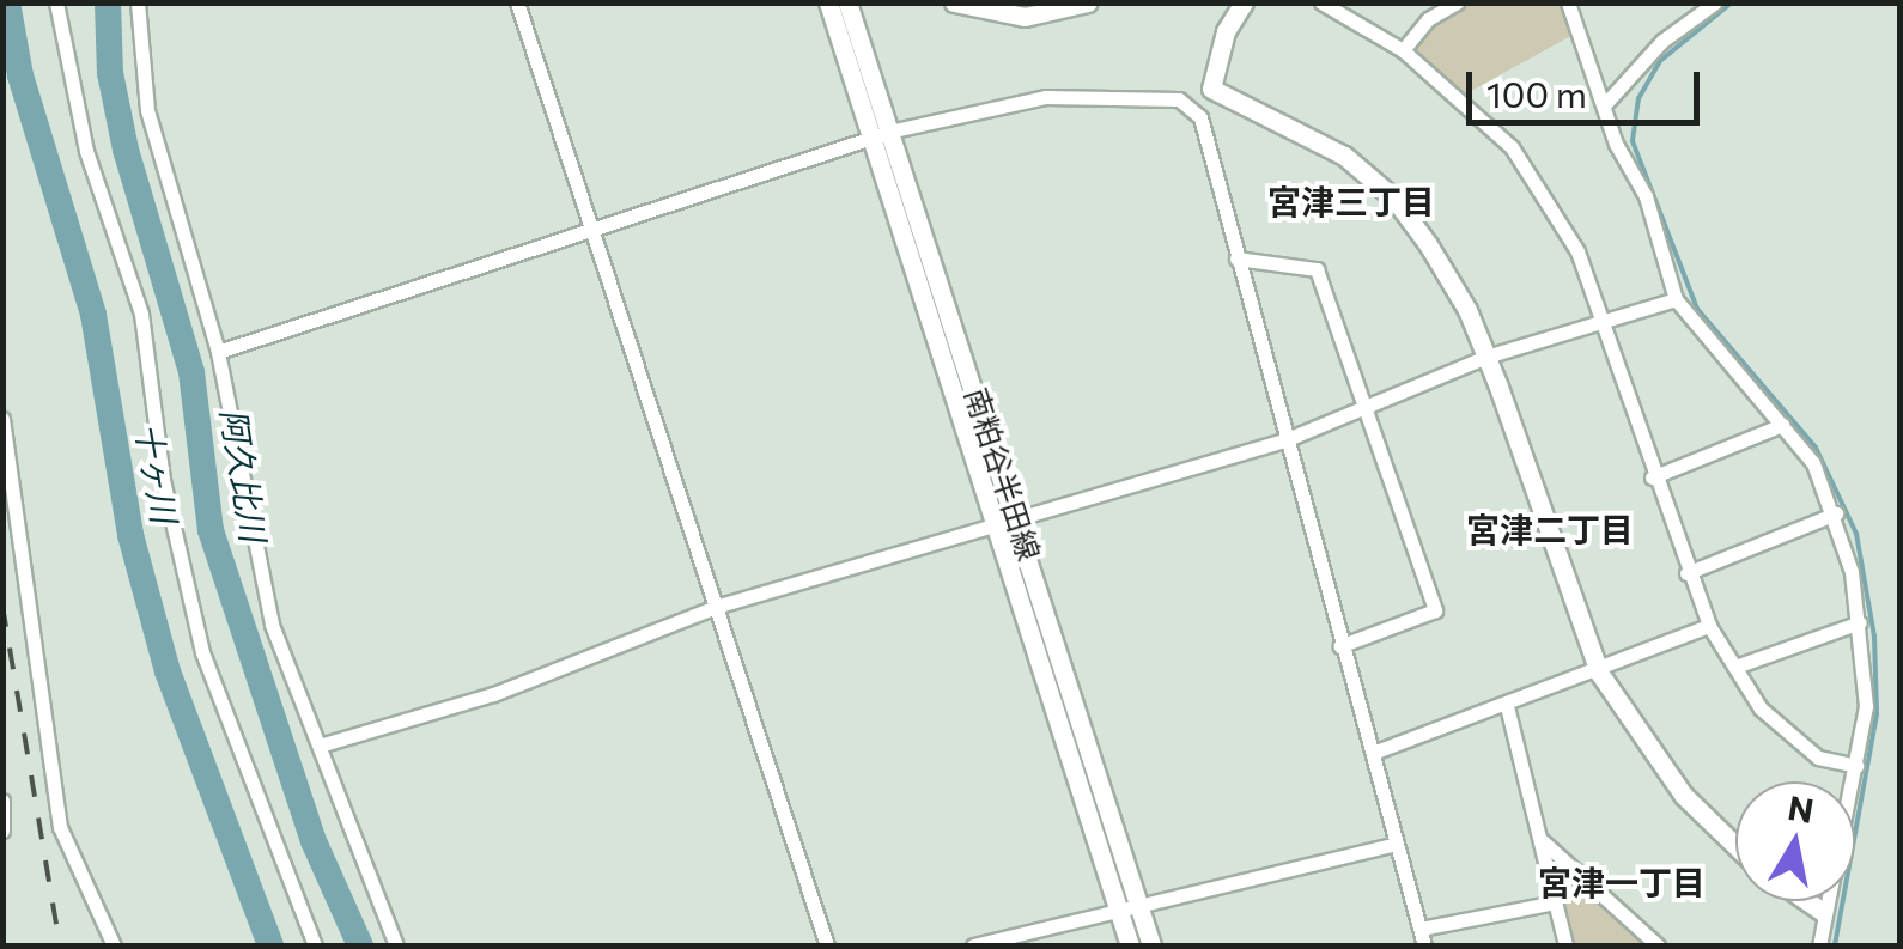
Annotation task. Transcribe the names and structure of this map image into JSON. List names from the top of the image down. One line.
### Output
{"streets":{"main road":["南粕谷半田線"]},"districts":["宮津三丁目","宮津二丁目","宮津一丁目"],"water":["十ヶ川","阿久比川"],"scale_bar":"100 m","north":"top"}
